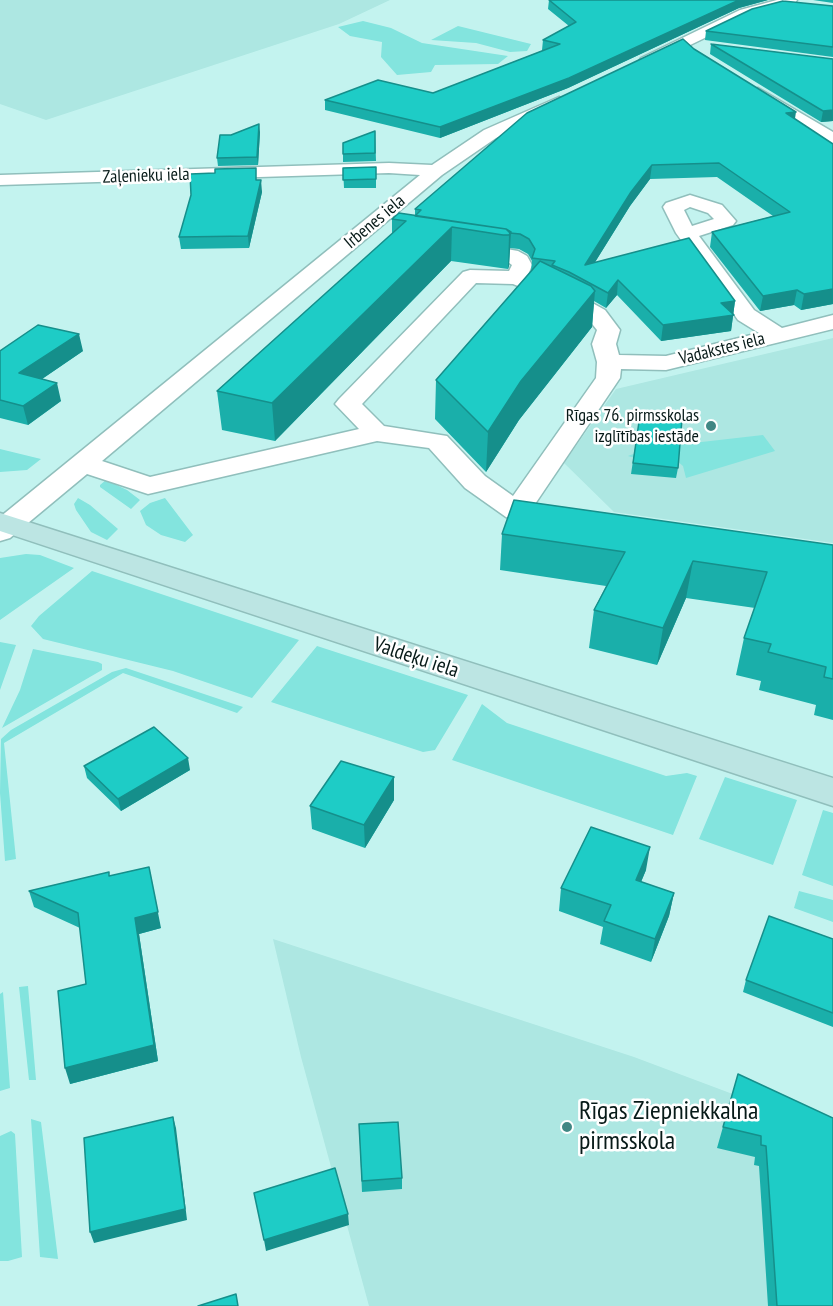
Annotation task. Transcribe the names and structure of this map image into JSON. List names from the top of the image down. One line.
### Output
{"streets":{"street":["Zaļenieku iela","Irbenes iela","Vadakstes iela","Valdeķu iela"]},"crossings":[["Zaļenieku iela","Irbenes iela"],["Irbenes iela","Valdeķu iela"]],"places":["Rīgas 76. pirmsskolas izglītības iestāde","Rīgas Ziepniekkalna pirmsskola"]}
